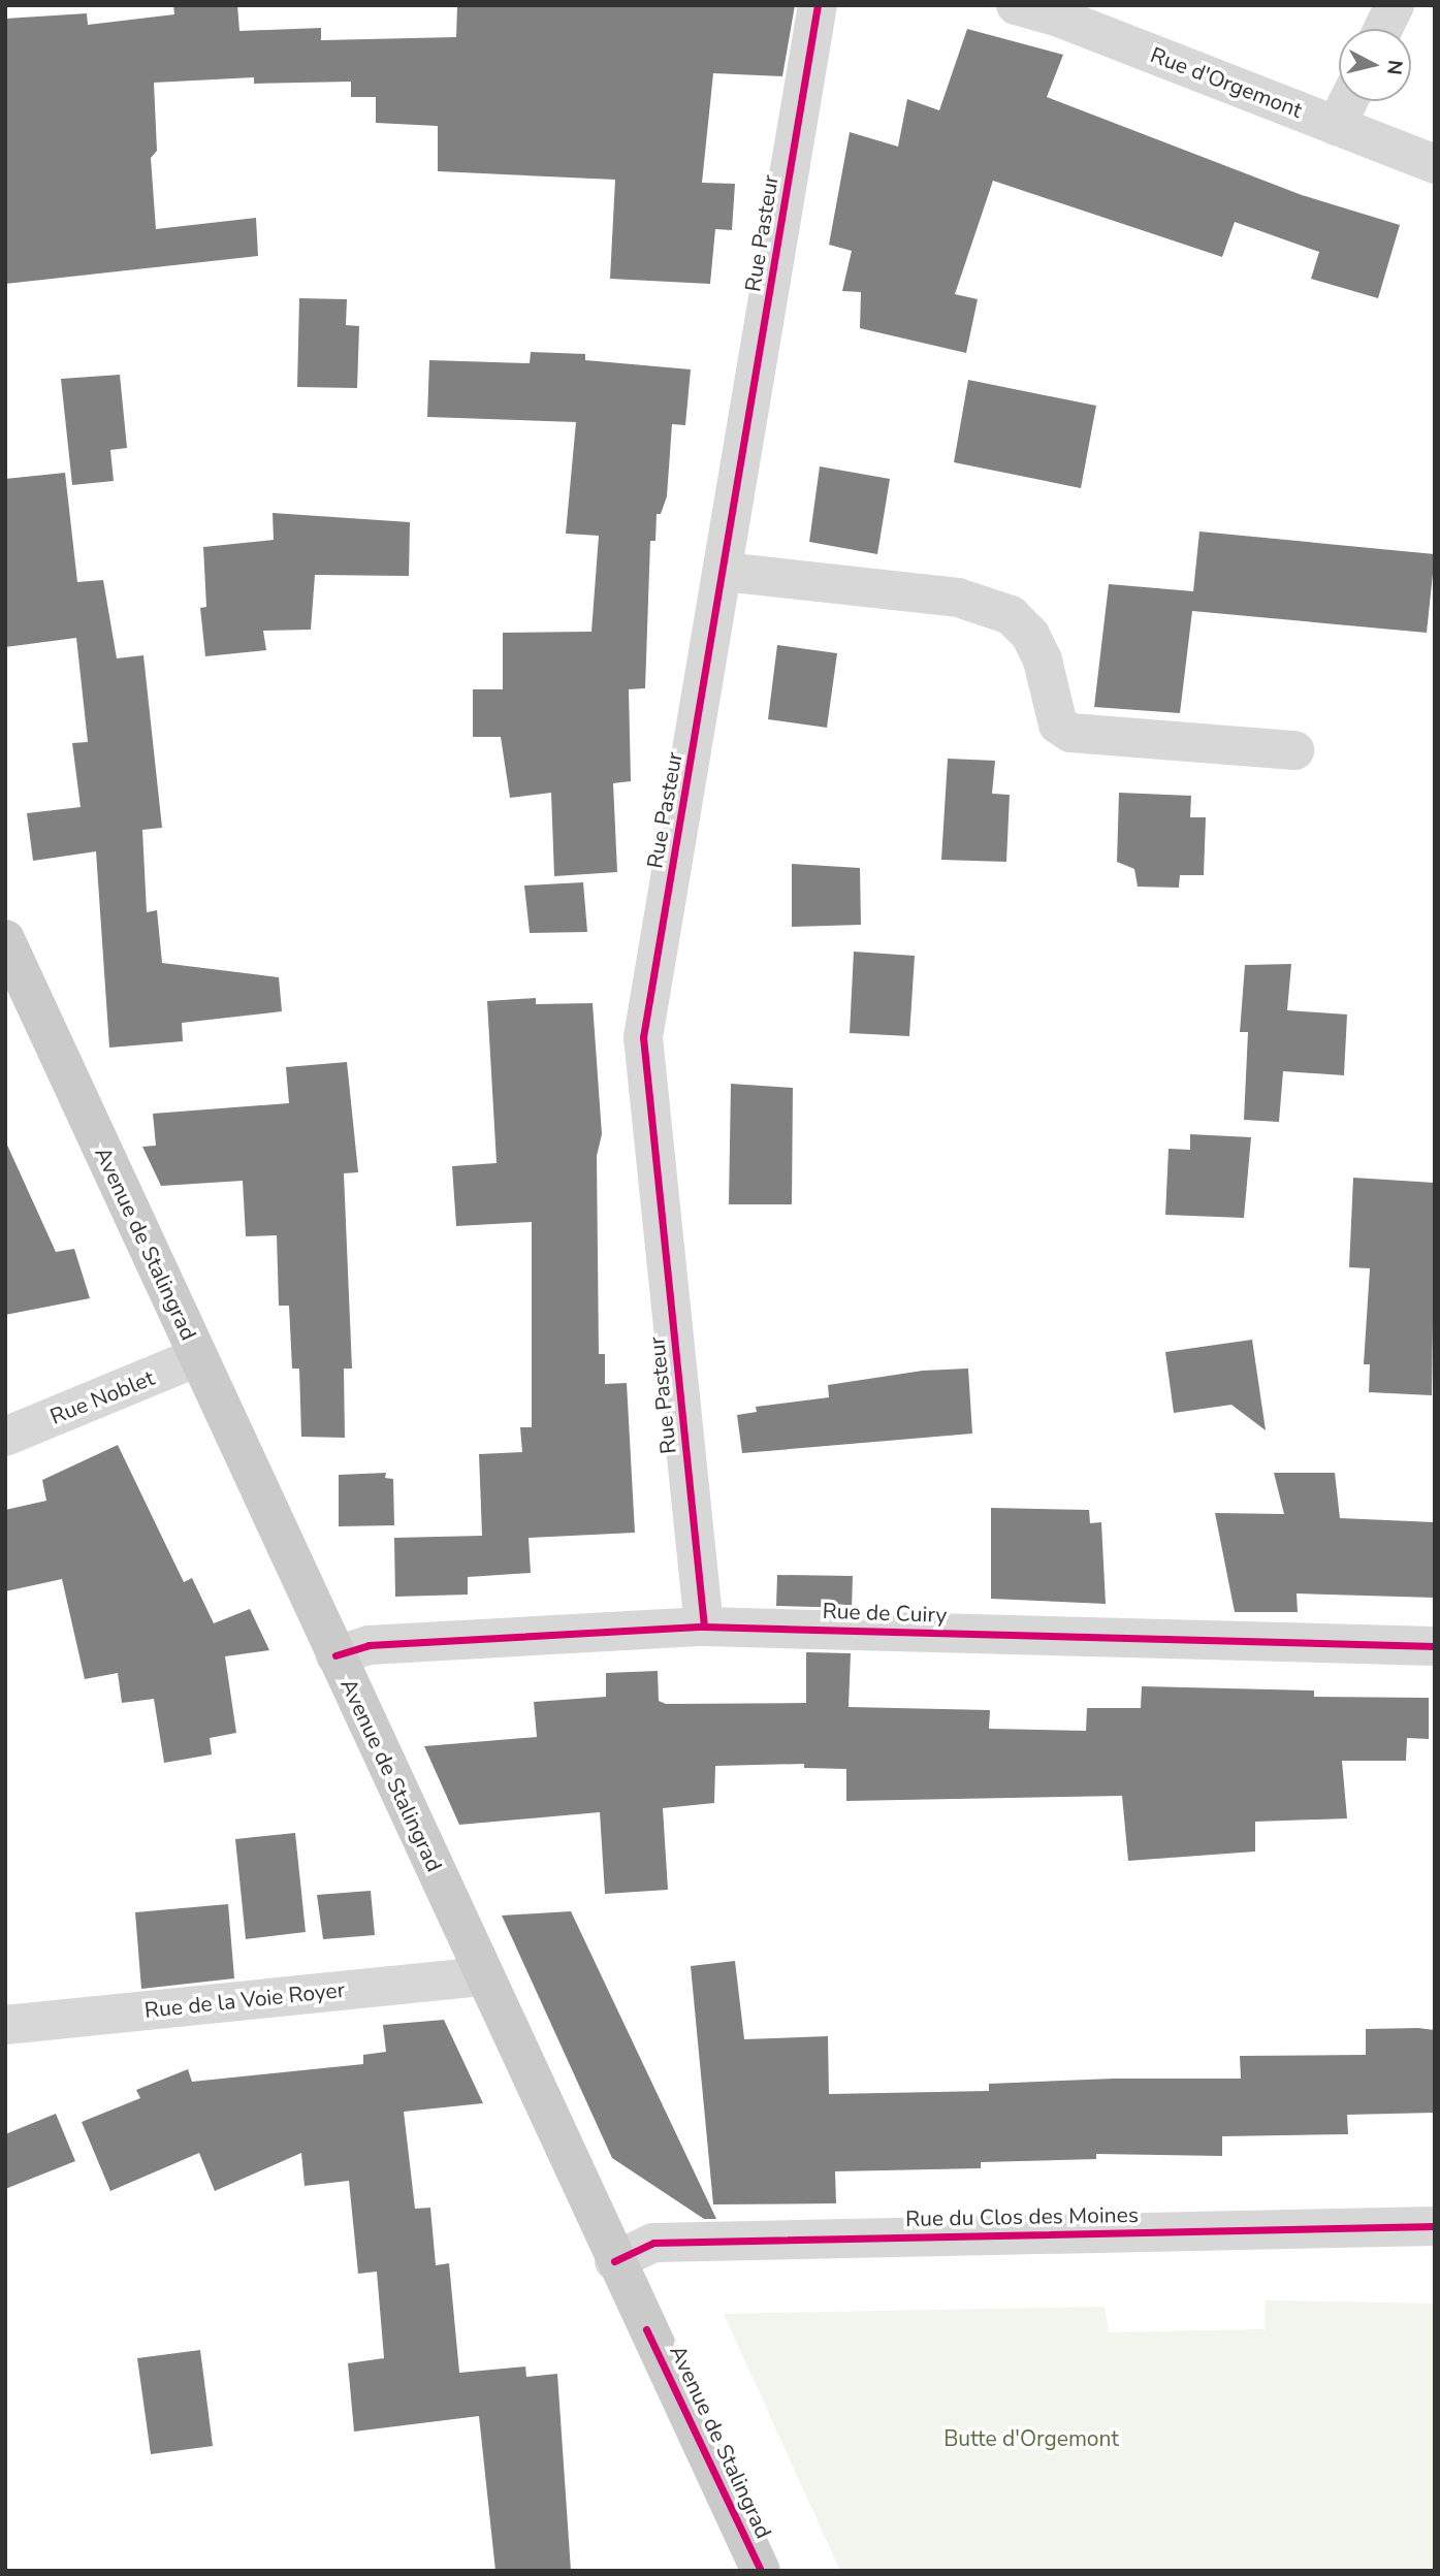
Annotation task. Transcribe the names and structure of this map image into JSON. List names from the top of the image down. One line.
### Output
{"streets":{"main road":["Avenue de Stalingrad"],"street":["Rue d'Orgemont","Rue Pasteur","Rue Noblet","Rue de Cuiry","Rue de la Voie Royer","Rue du Clos des Moines"]},"crossings":[["Rue Pasteur","Rue de Cuiry"],["Avenue de Stalingrad","Rue Noblet"],["Avenue de Stalingrad","Rue de Cuiry"],["Avenue de Stalingrad","Rue de la Voie Royer"],["Avenue de Stalingrad","Rue du Clos des Moines"]],"parks":["Butte d'Orgemont"],"north":"right"}
